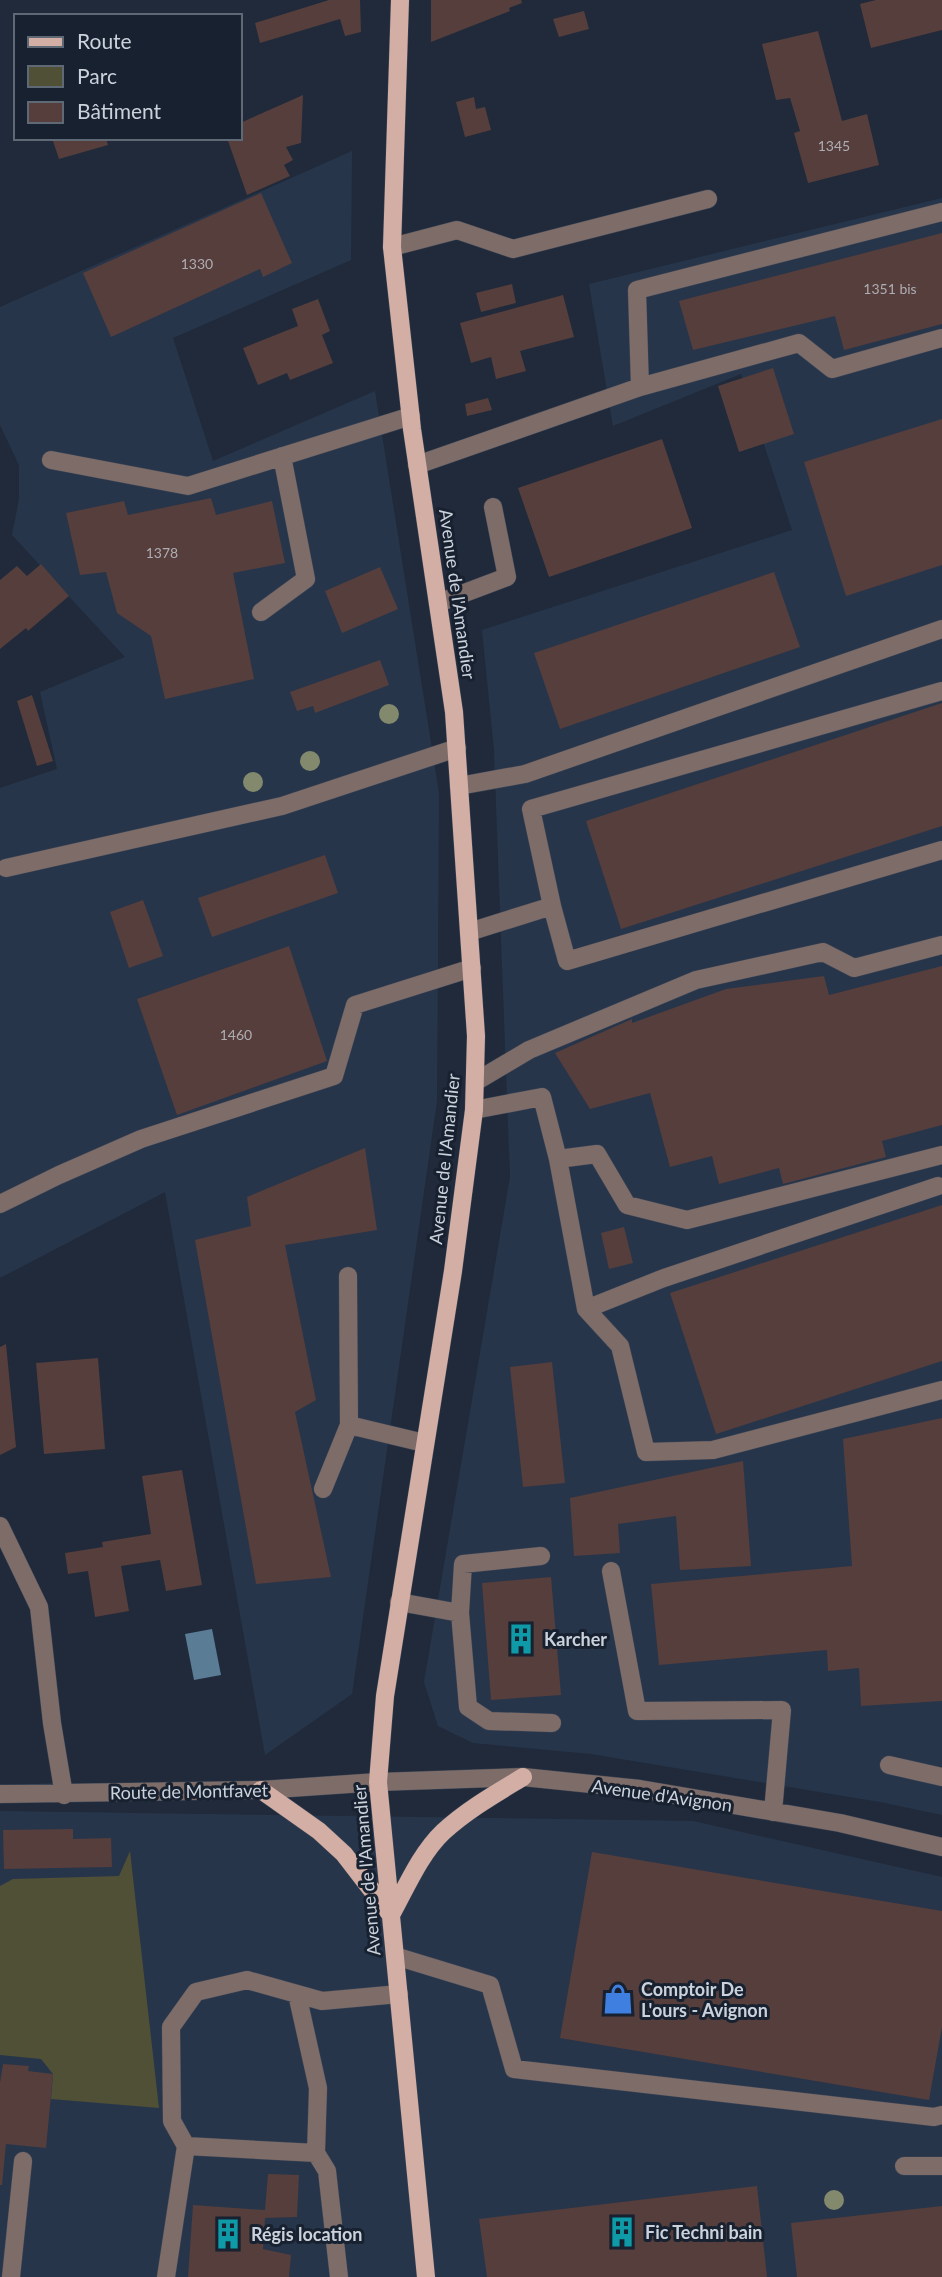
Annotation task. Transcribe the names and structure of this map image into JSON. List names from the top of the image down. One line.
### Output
{"streets":{"main road":["Avenue de l'Amandier"],"street":["Route de Montfavet","Avenue d'Avignon"]},"crossings":[["Avenue de l'Amandier","Route de Montfavet"],["Avenue de l'Amandier","Avenue d'Avignon"],["Route de Montfavet","Avenue d'Avignon"]],"places":{"building":["Karcher","Fic Techni bain","Régis location"],"shop":["Comptoir De L'ours - Avignon"]},"house_numbers":["1345","1330","1351 bis","1378","1460"],"legend":["Route","Parc","Bâtiment"]}
